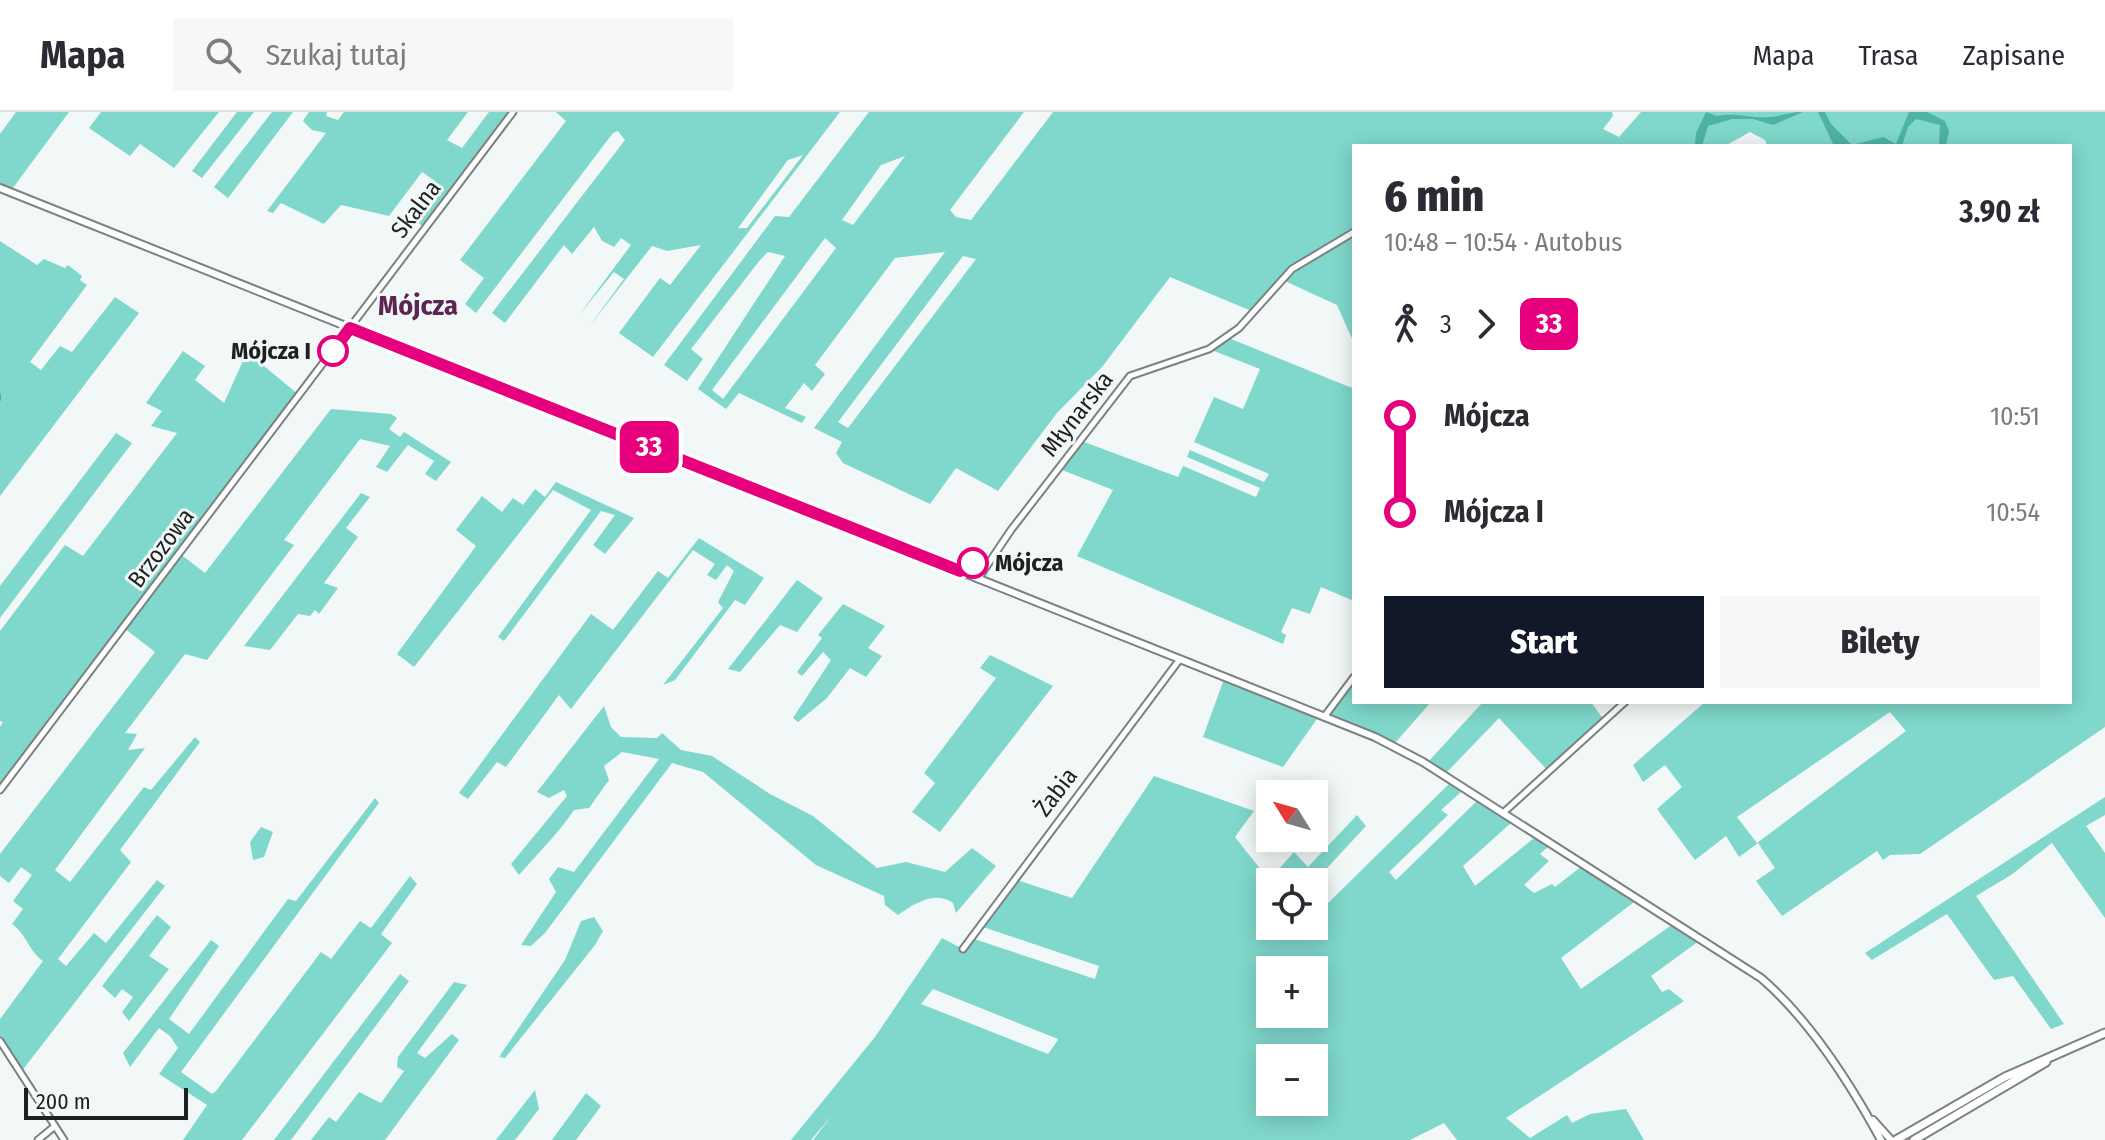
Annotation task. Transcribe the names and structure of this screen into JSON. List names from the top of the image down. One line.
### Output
{"streets":{"street":["Skalna","Młynarska","Brzozowa","Żabia"]},"crossings":[["Skalna","Brzozowa"]],"districts":["Mójcza"],"places":["Mójcza I","Mójcza"],"lines":["bus line 33"],"scale_bar":"200 m","north":"top left","page":{"header":"Mapa","search":"Szukaj tutaj","nav":["Mapa","Trasa","Zapisane"],"on_map":"33","heading":["6 min","10:48 – 10:54 · Autobus","3.90 zł"],"legs":["3","33"],"list":[{"name":"Mójcza","value":"10:51"},{"name":"Mójcza I","value":"10:54"}],"buttons":["Start","Bilety"],"map_buttons":["+","−"],"scale":"200 m"}}
